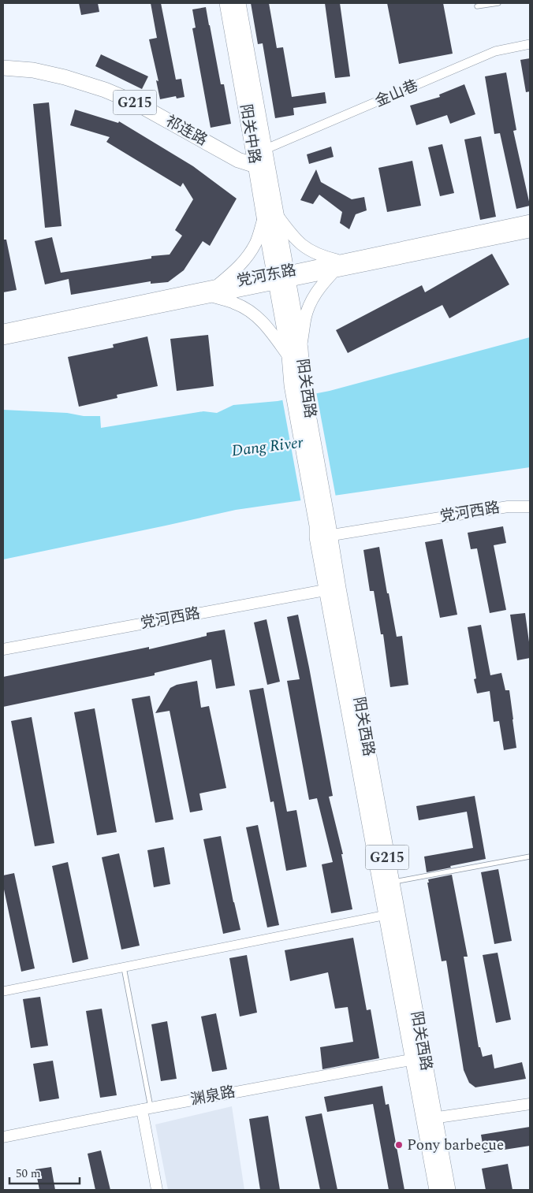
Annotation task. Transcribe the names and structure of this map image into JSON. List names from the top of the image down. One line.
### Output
{"streets":{"highway":["G215","祁连路","阳关中路","阳关西路"],"main road":["党河东路"],"street":["金山巷","党河西路","渊泉路"]},"crossings":[["金山巷","阳关中路"],["祁连路","阳关中路"],["阳关中路","党河东路"],["阳关中路","阳关西路"],["党河东路","阳关西路"],["阳关西路","党河西路"],["阳关西路","渊泉路"]],"water":["Dang River"],"places":["Pony barbecue"],"scale_bar":"50 m"}
